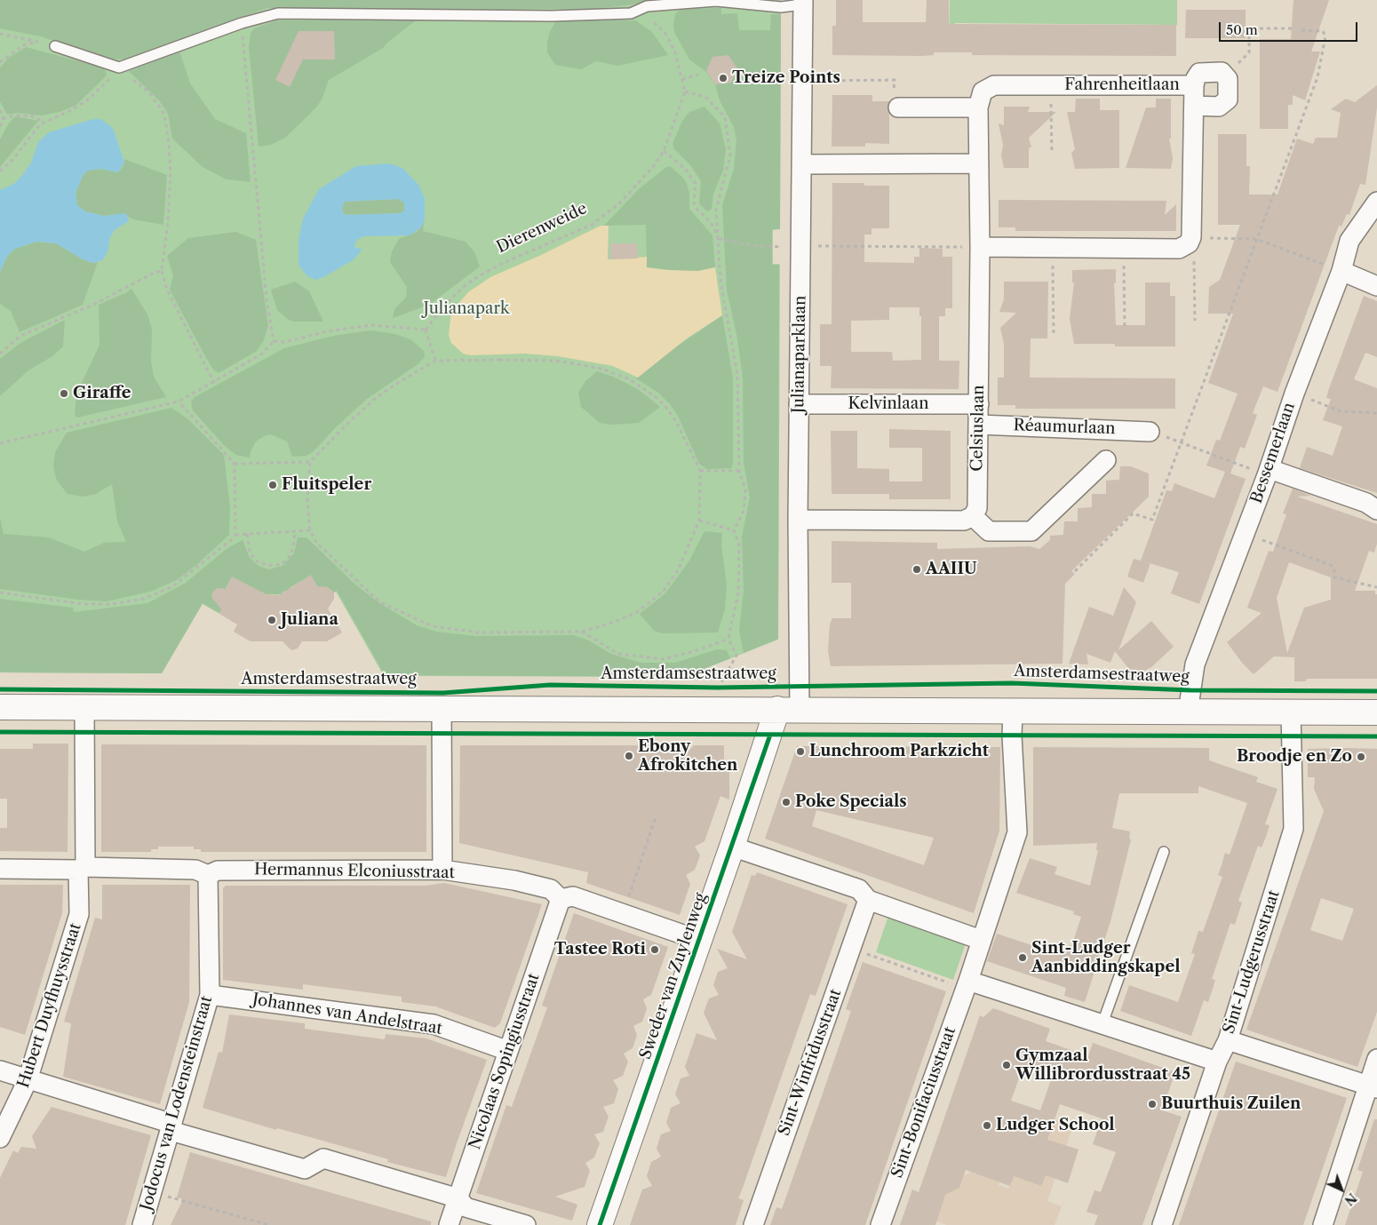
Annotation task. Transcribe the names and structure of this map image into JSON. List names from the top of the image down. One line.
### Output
{"streets":{"main road":["Amsterdamsestraatweg","Sweder van Zuylenweg"],"street":["Fahrenheitlaan","Julianaparklaan","Kelvinlaan","Réaumurlaan","Celsiuslaan","Bessemerlaan","Hermannus Elconiusstraat","Sint-Ludgerusstraat","Hubert Duyfhuysstraat","Johannes van Andelstraat","Nicolaas Sopingiusstraat","Sint-Winfridusstraat","Sint-Bonifaciusstraat","Jodocus van Lodensteinstraat"],"path":["Dierenweide"]},"crossings":[["Fahrenheitlaan","Celsiuslaan"],["Julianaparklaan","Kelvinlaan"],["Julianaparklaan","Amsterdamsestraatweg"],["Julianaparklaan","Sweder van Zuylenweg"],["Kelvinlaan","Celsiuslaan"],["Réaumurlaan","Celsiuslaan"],["Bessemerlaan","Amsterdamsestraatweg"],["Amsterdamsestraatweg","Sint-Ludgerusstraat"],["Amsterdamsestraatweg","Sweder van Zuylenweg"],["Amsterdamsestraatweg","Hubert Duyfhuysstraat"],["Hermannus Elconiusstraat","Hubert Duyfhuysstraat"],["Hermannus Elconiusstraat","Nicolaas Sopingiusstraat"],["Hermannus Elconiusstraat","Jodocus van Lodensteinstraat"],["Johannes van Andelstraat","Nicolaas Sopingiusstraat"],["Johannes van Andelstraat","Jodocus van Lodensteinstraat"]],"parks":["Julianapark"],"places":["Treize Points","Giraffe","Fluitspeler","AAIIU","Juliana","Lunchroom Parkzicht","Ebony Afrokitchen","Broodje en Zo","Poke Specials","Tastee Roti","Sint-Ludger Aanbiddingskapel","Gymzaal Willibrordusstraat 45","Buurthuis Zuilen","Ludger School"],"scale_bar":"50 m","north":"bottom right"}
